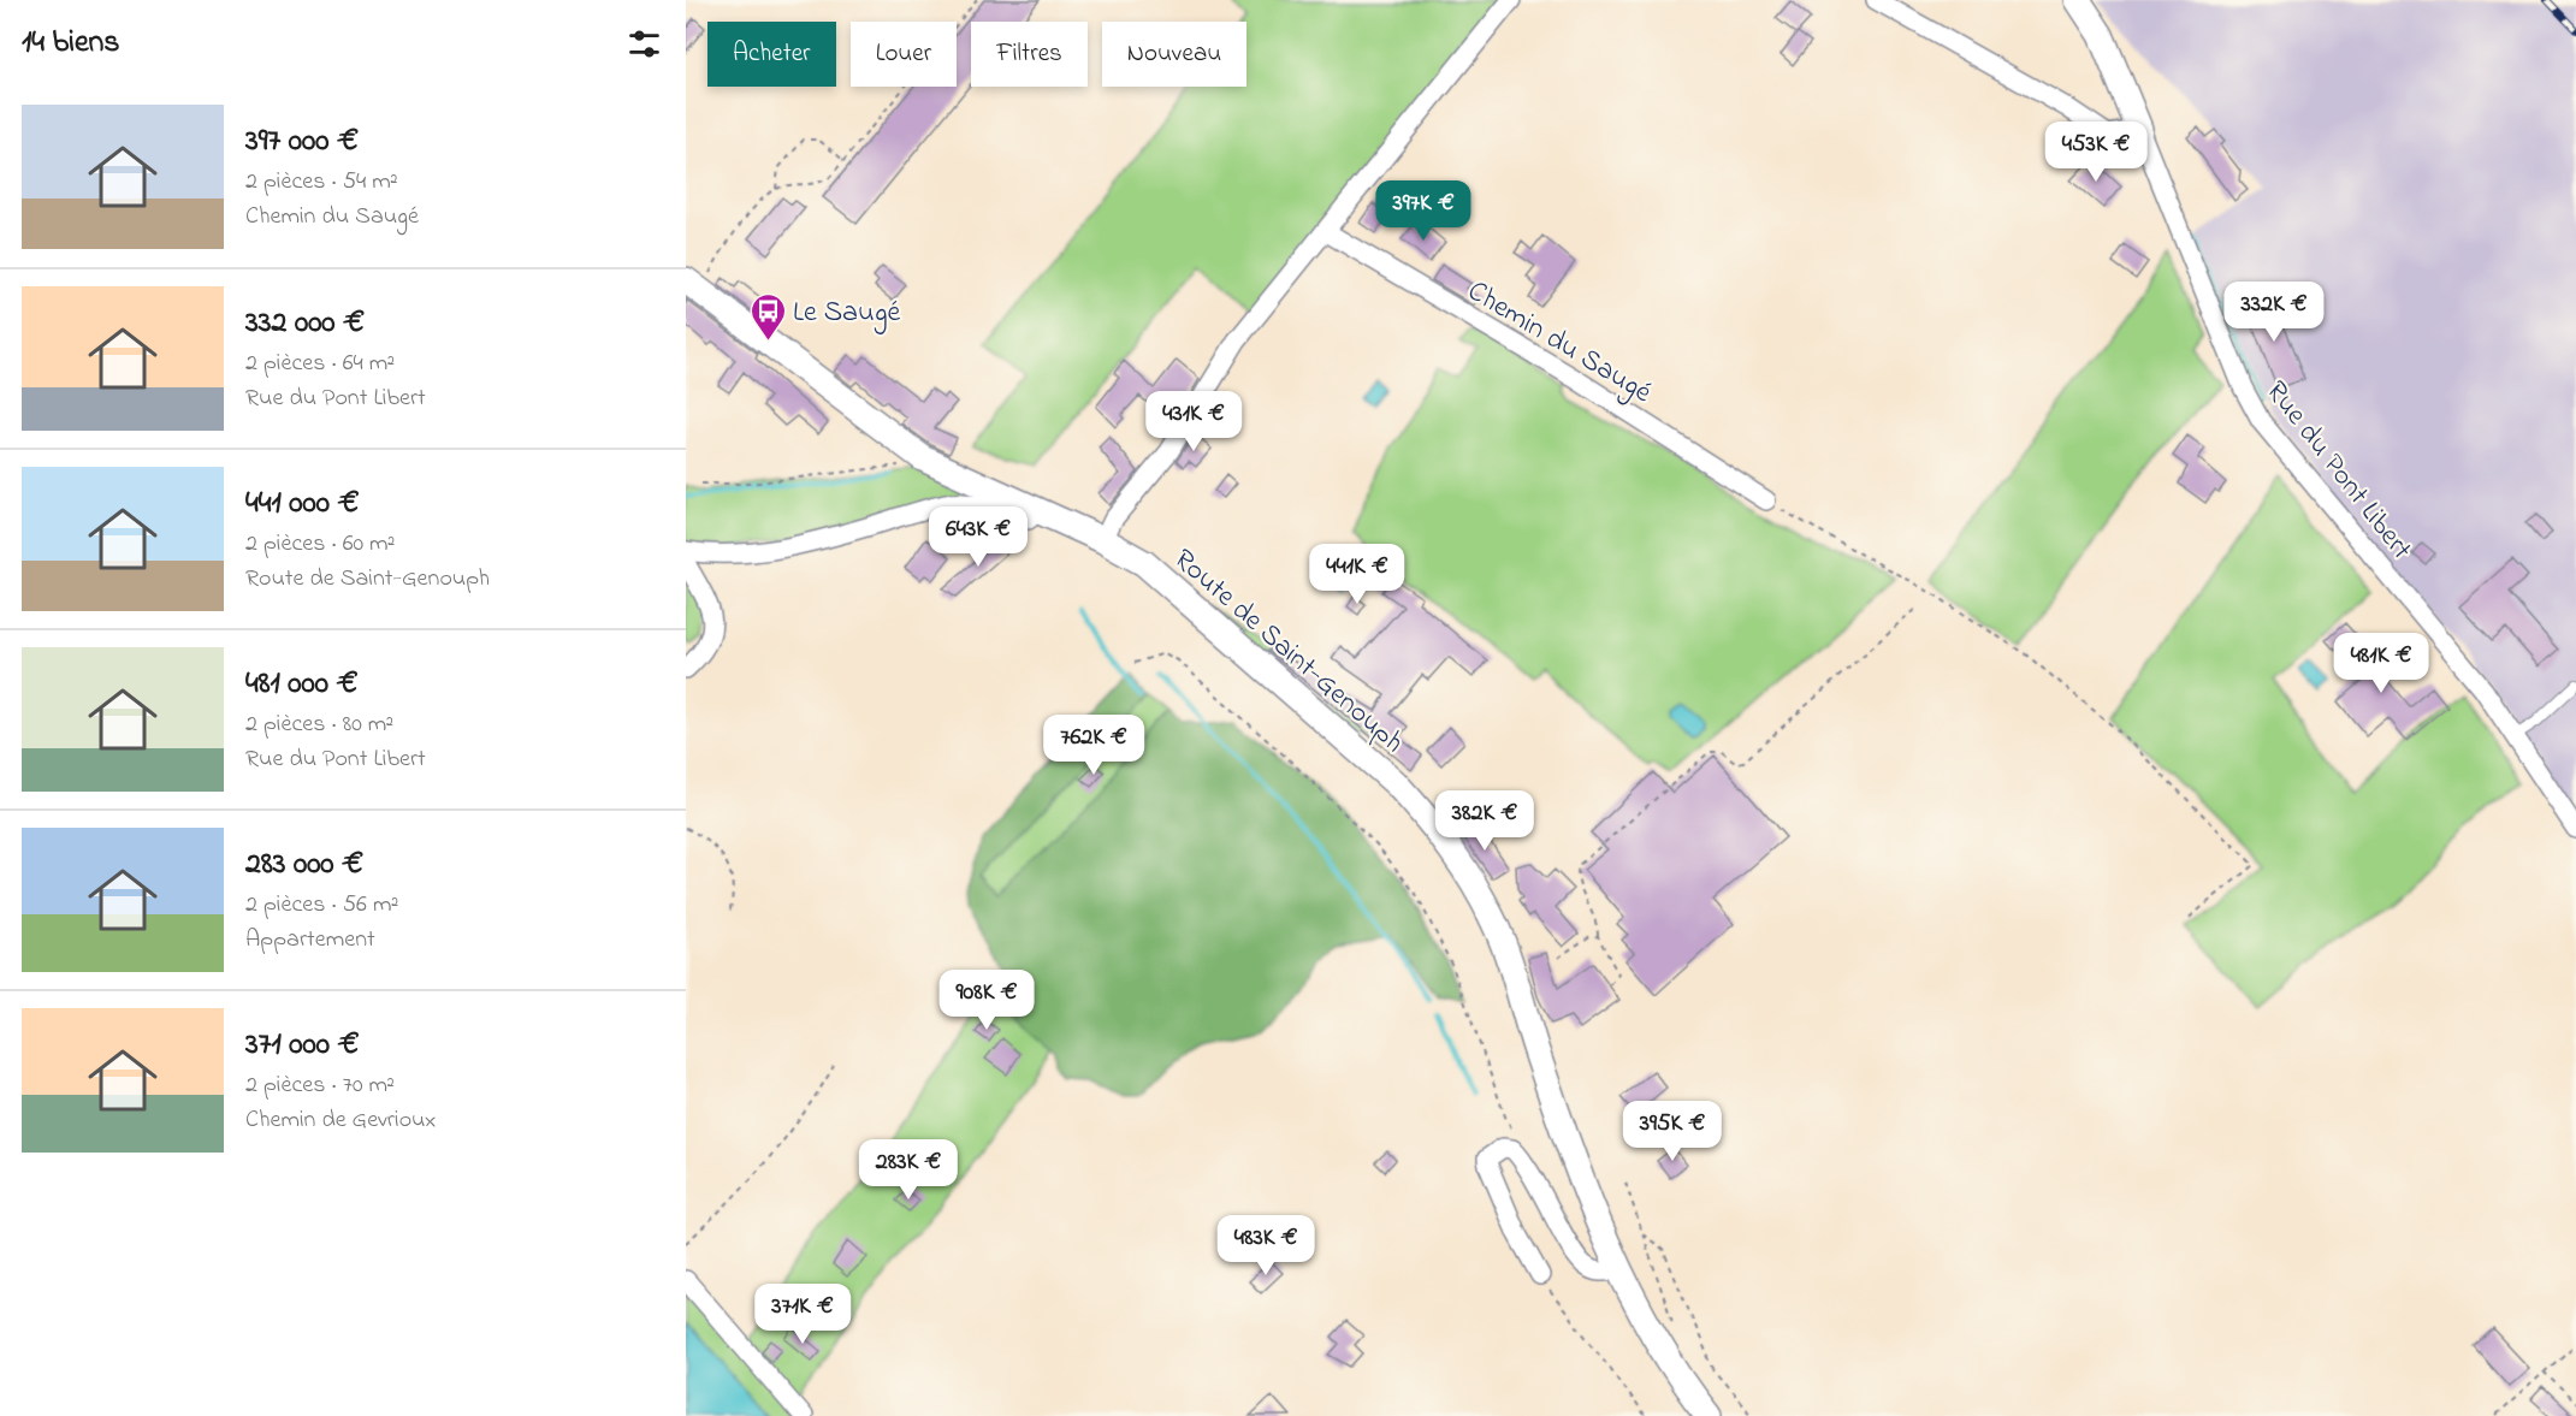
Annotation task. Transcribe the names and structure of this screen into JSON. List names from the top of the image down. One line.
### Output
{"streets":{"street":["Chemin du Saugé","Rue du Pont Libert","Route de Saint-Genouph"]},"places":{"bus stop":["Le Saugé"]},"page":{"heading":"14 biens","chip":["Acheter","Louer","Filtres","Nouveau"],"list":[{"name":"397 000 €","note":"2 pièces · 54 m² · Chemin du Saugé"},{"name":"332 000 €","note":"2 pièces · 64 m² · Rue du Pont Libert"},{"name":"441 000 €","note":"2 pièces · 60 m² · Route de Saint-Genouph"},{"name":"481 000 €","note":"2 pièces · 80 m² · Rue du Pont Libert"},{"name":"283 000 €","note":"2 pièces · 56 m² · Appartement"},{"name":"371 000 €","note":"2 pièces · 70 m² · Chemin de Gevrioux"}],"price":["453K €","397K €","332K €","431K €","643K €","441K €","481K €","762K €","382K €","908K €","395K €","283K €","483K €","371K €"]}}
